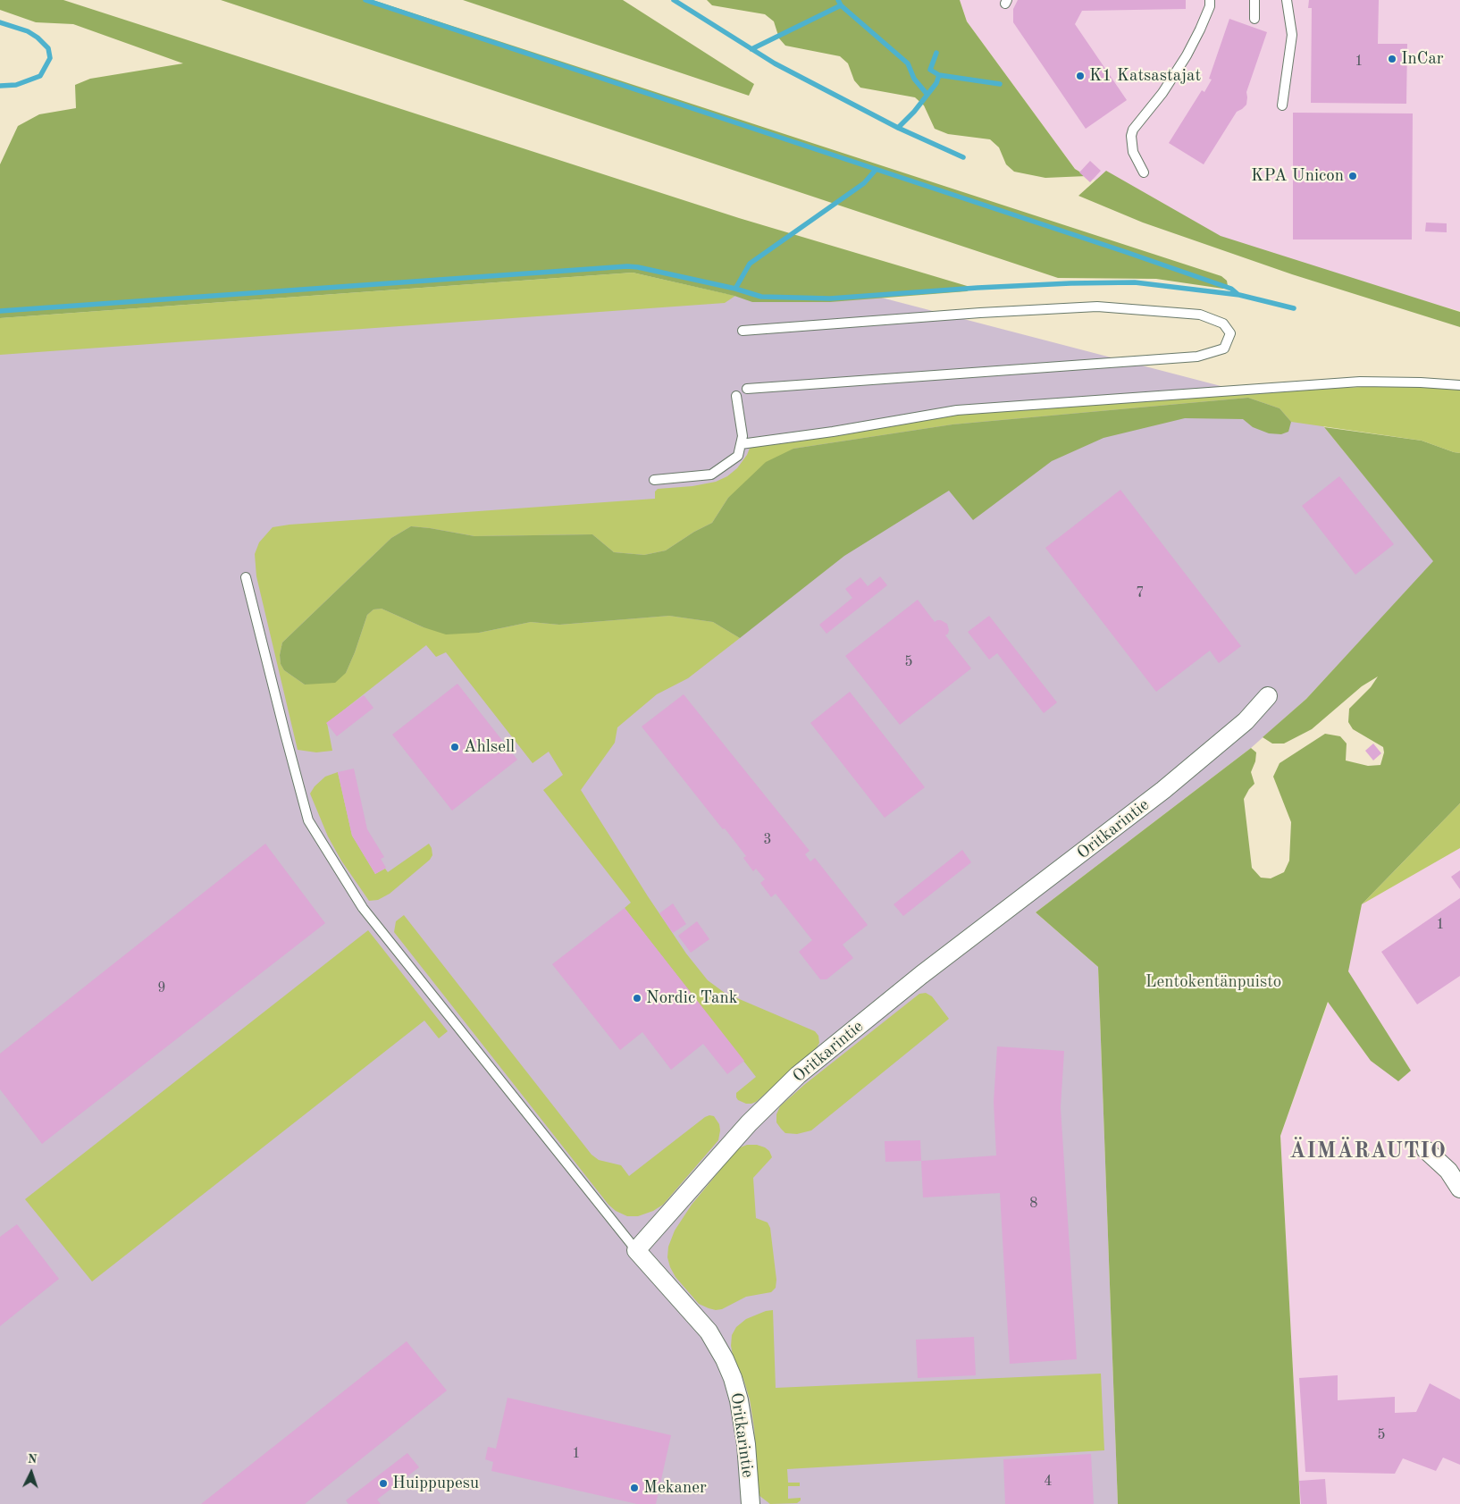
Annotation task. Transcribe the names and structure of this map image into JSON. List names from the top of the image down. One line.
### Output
{"streets":{"street":["Oritkarintie"]},"districts":["ÄIMÄRAUTIO"],"parks":["Lentokentänpuisto"],"places":["InCar","K1 Katsastajat","KPA Unicon","Ahlsell","Nordic Tank","Huippupesu","Mekaner"],"house_numbers":["1","7","5","3","1","9","8","5","1","4"],"north":"top"}
